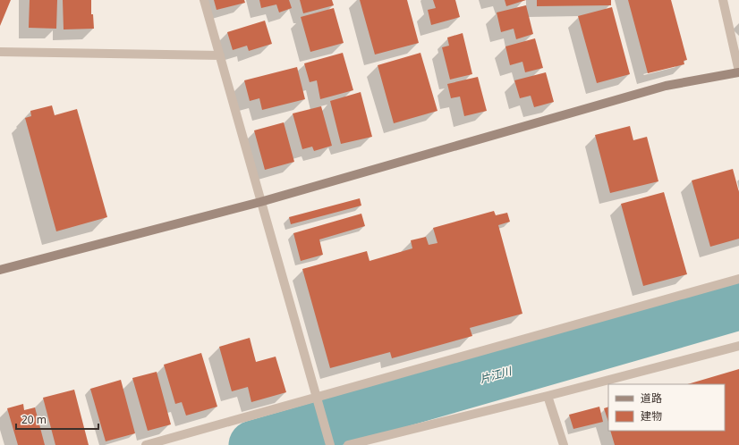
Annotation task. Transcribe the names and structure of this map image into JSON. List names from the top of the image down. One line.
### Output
{"water":["片江川"],"legend":["道路","建物"],"scale_bar":"20 m"}
